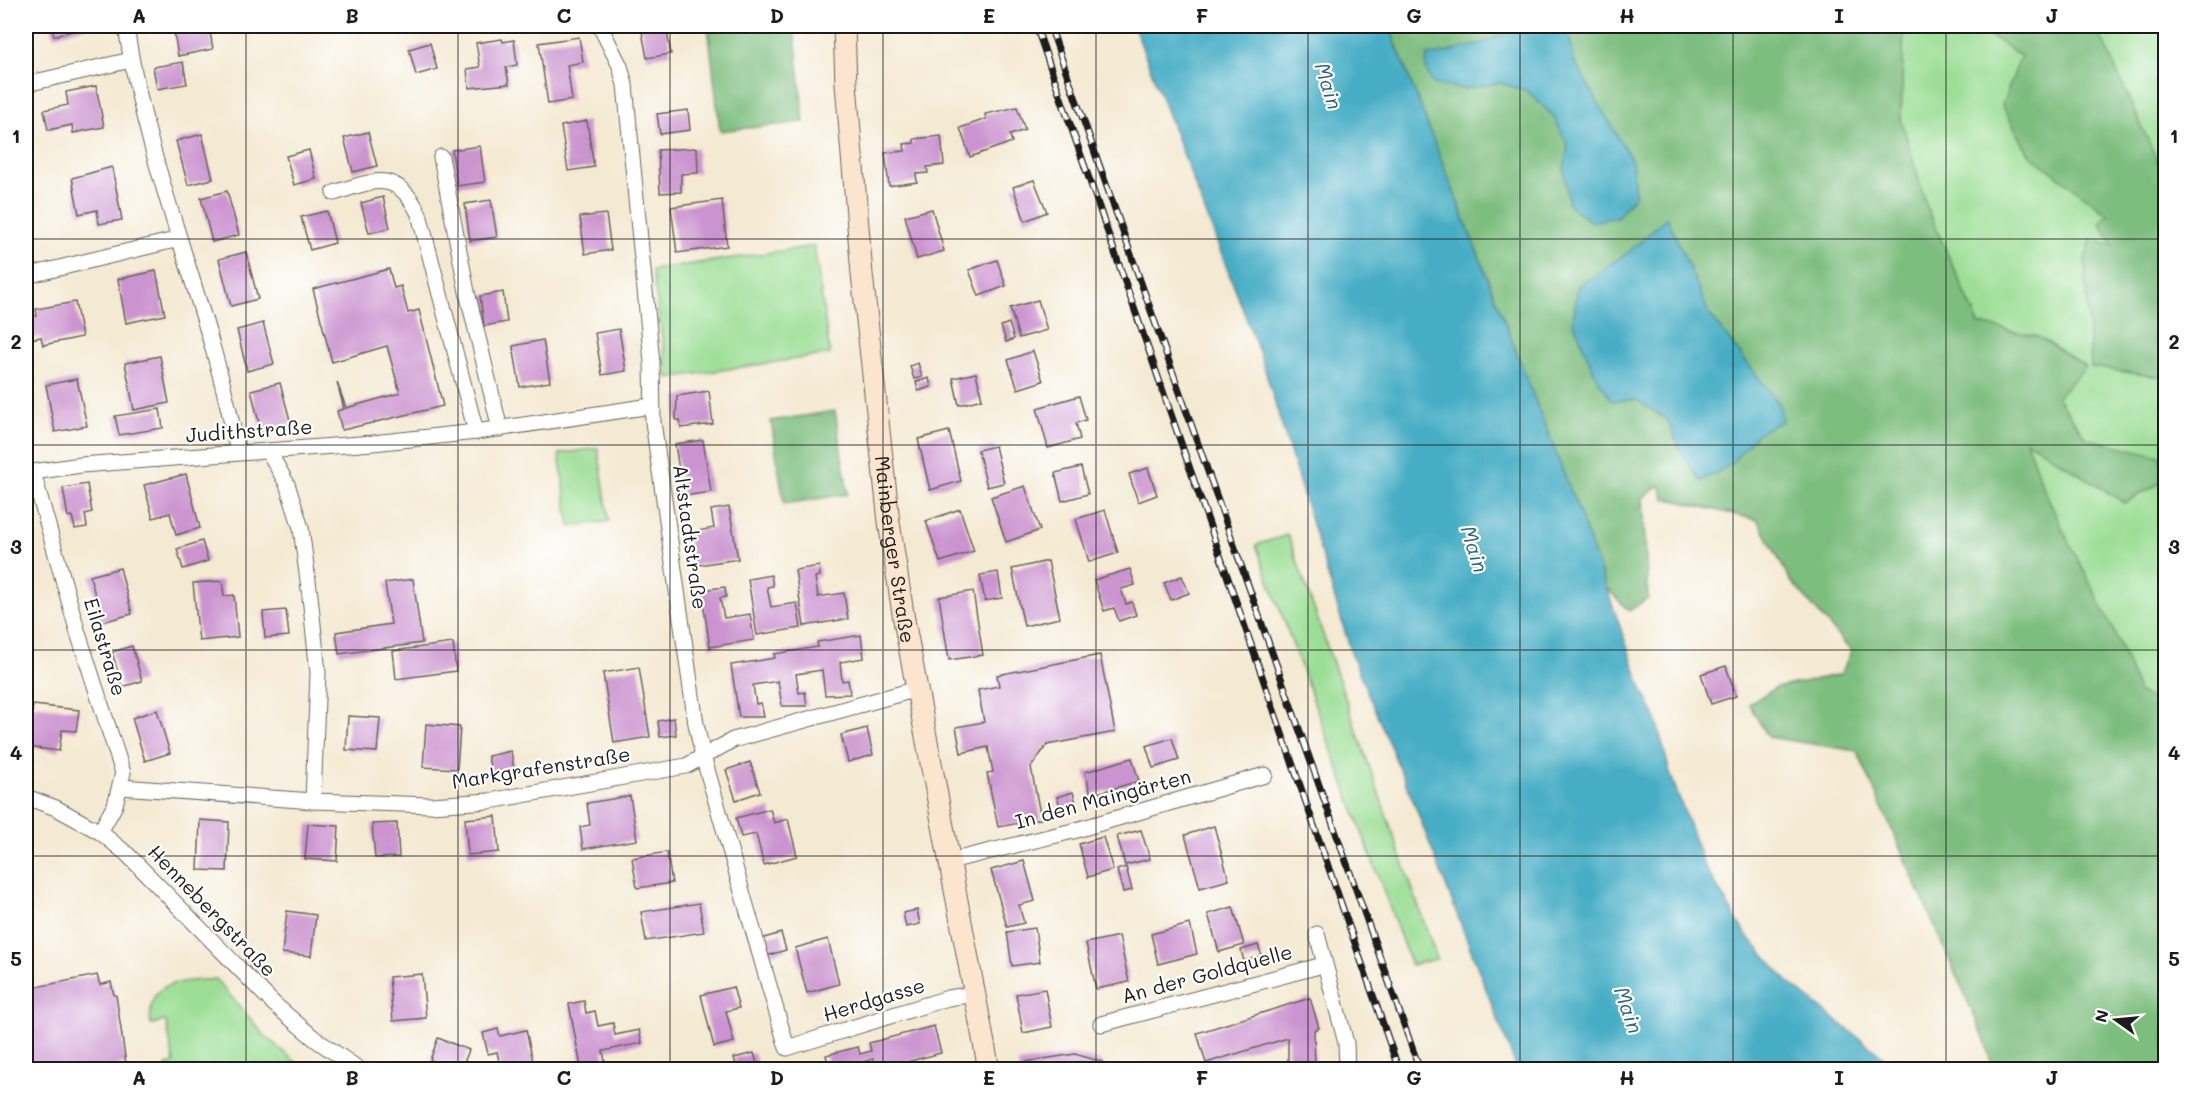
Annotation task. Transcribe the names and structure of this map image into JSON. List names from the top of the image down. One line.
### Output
{"streets":{"main road":["Mainberger Straße"],"street":["Judithstraße","Altstadtstraße","Eilastraße","Markgrafenstraße","In den Maingärten","Hennebergstraße","An der Goldquelle","Herdgasse"]},"crossings":[["Judithstraße","Altstadtstraße"],["Judithstraße","Eilastraße"],["Altstadtstraße","Markgrafenstraße"],["Altstadtstraße","Herdgasse"],["Mainberger Straße","Markgrafenstraße"],["Mainberger Straße","In den Maingärten"],["Mainberger Straße","Herdgasse"],["Eilastraße","Markgrafenstraße"],["Eilastraße","Hennebergstraße"]],"water":["Main"],"north":"left","grid":{"columns":["A","B","C","D","E","F","G","H","I","J"],"rows":["1","2","3","4","5"]}}
